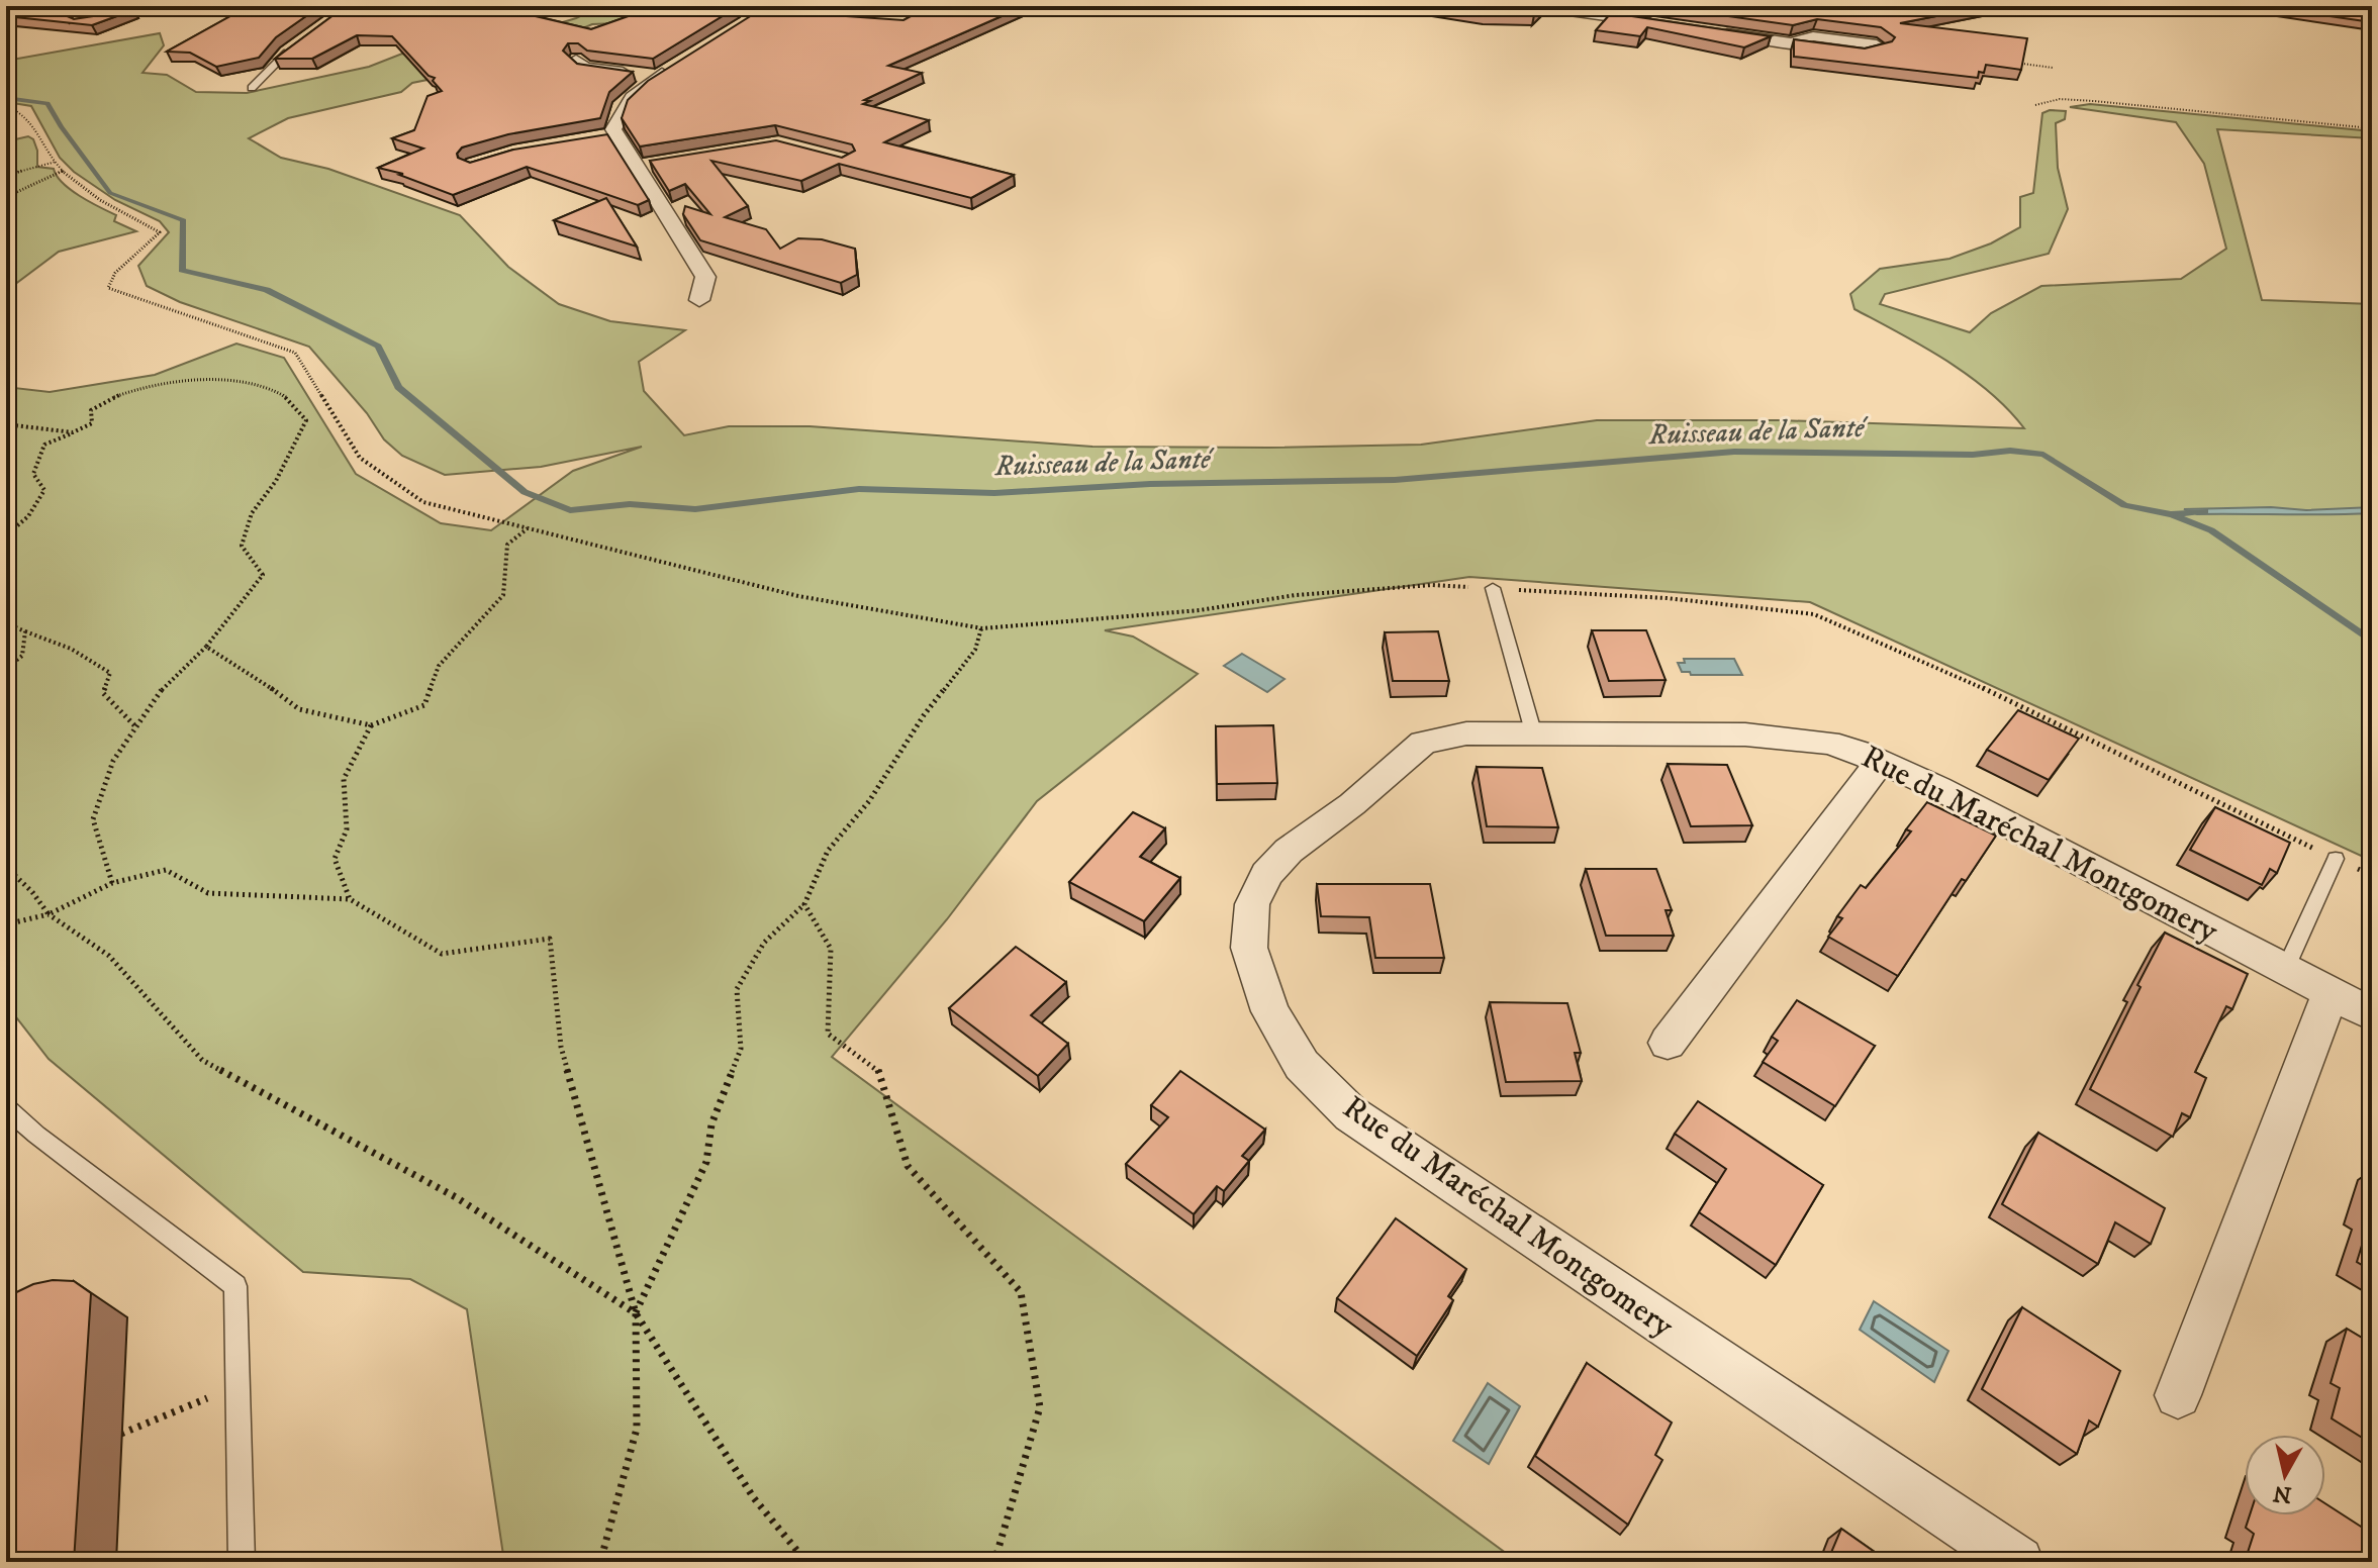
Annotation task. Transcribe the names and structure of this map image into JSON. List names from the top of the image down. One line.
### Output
{"streets":{"street":["Rue du Maréchal Montgomery"]},"water":["Ruisseau de la Santé"],"north":"bottom"}
